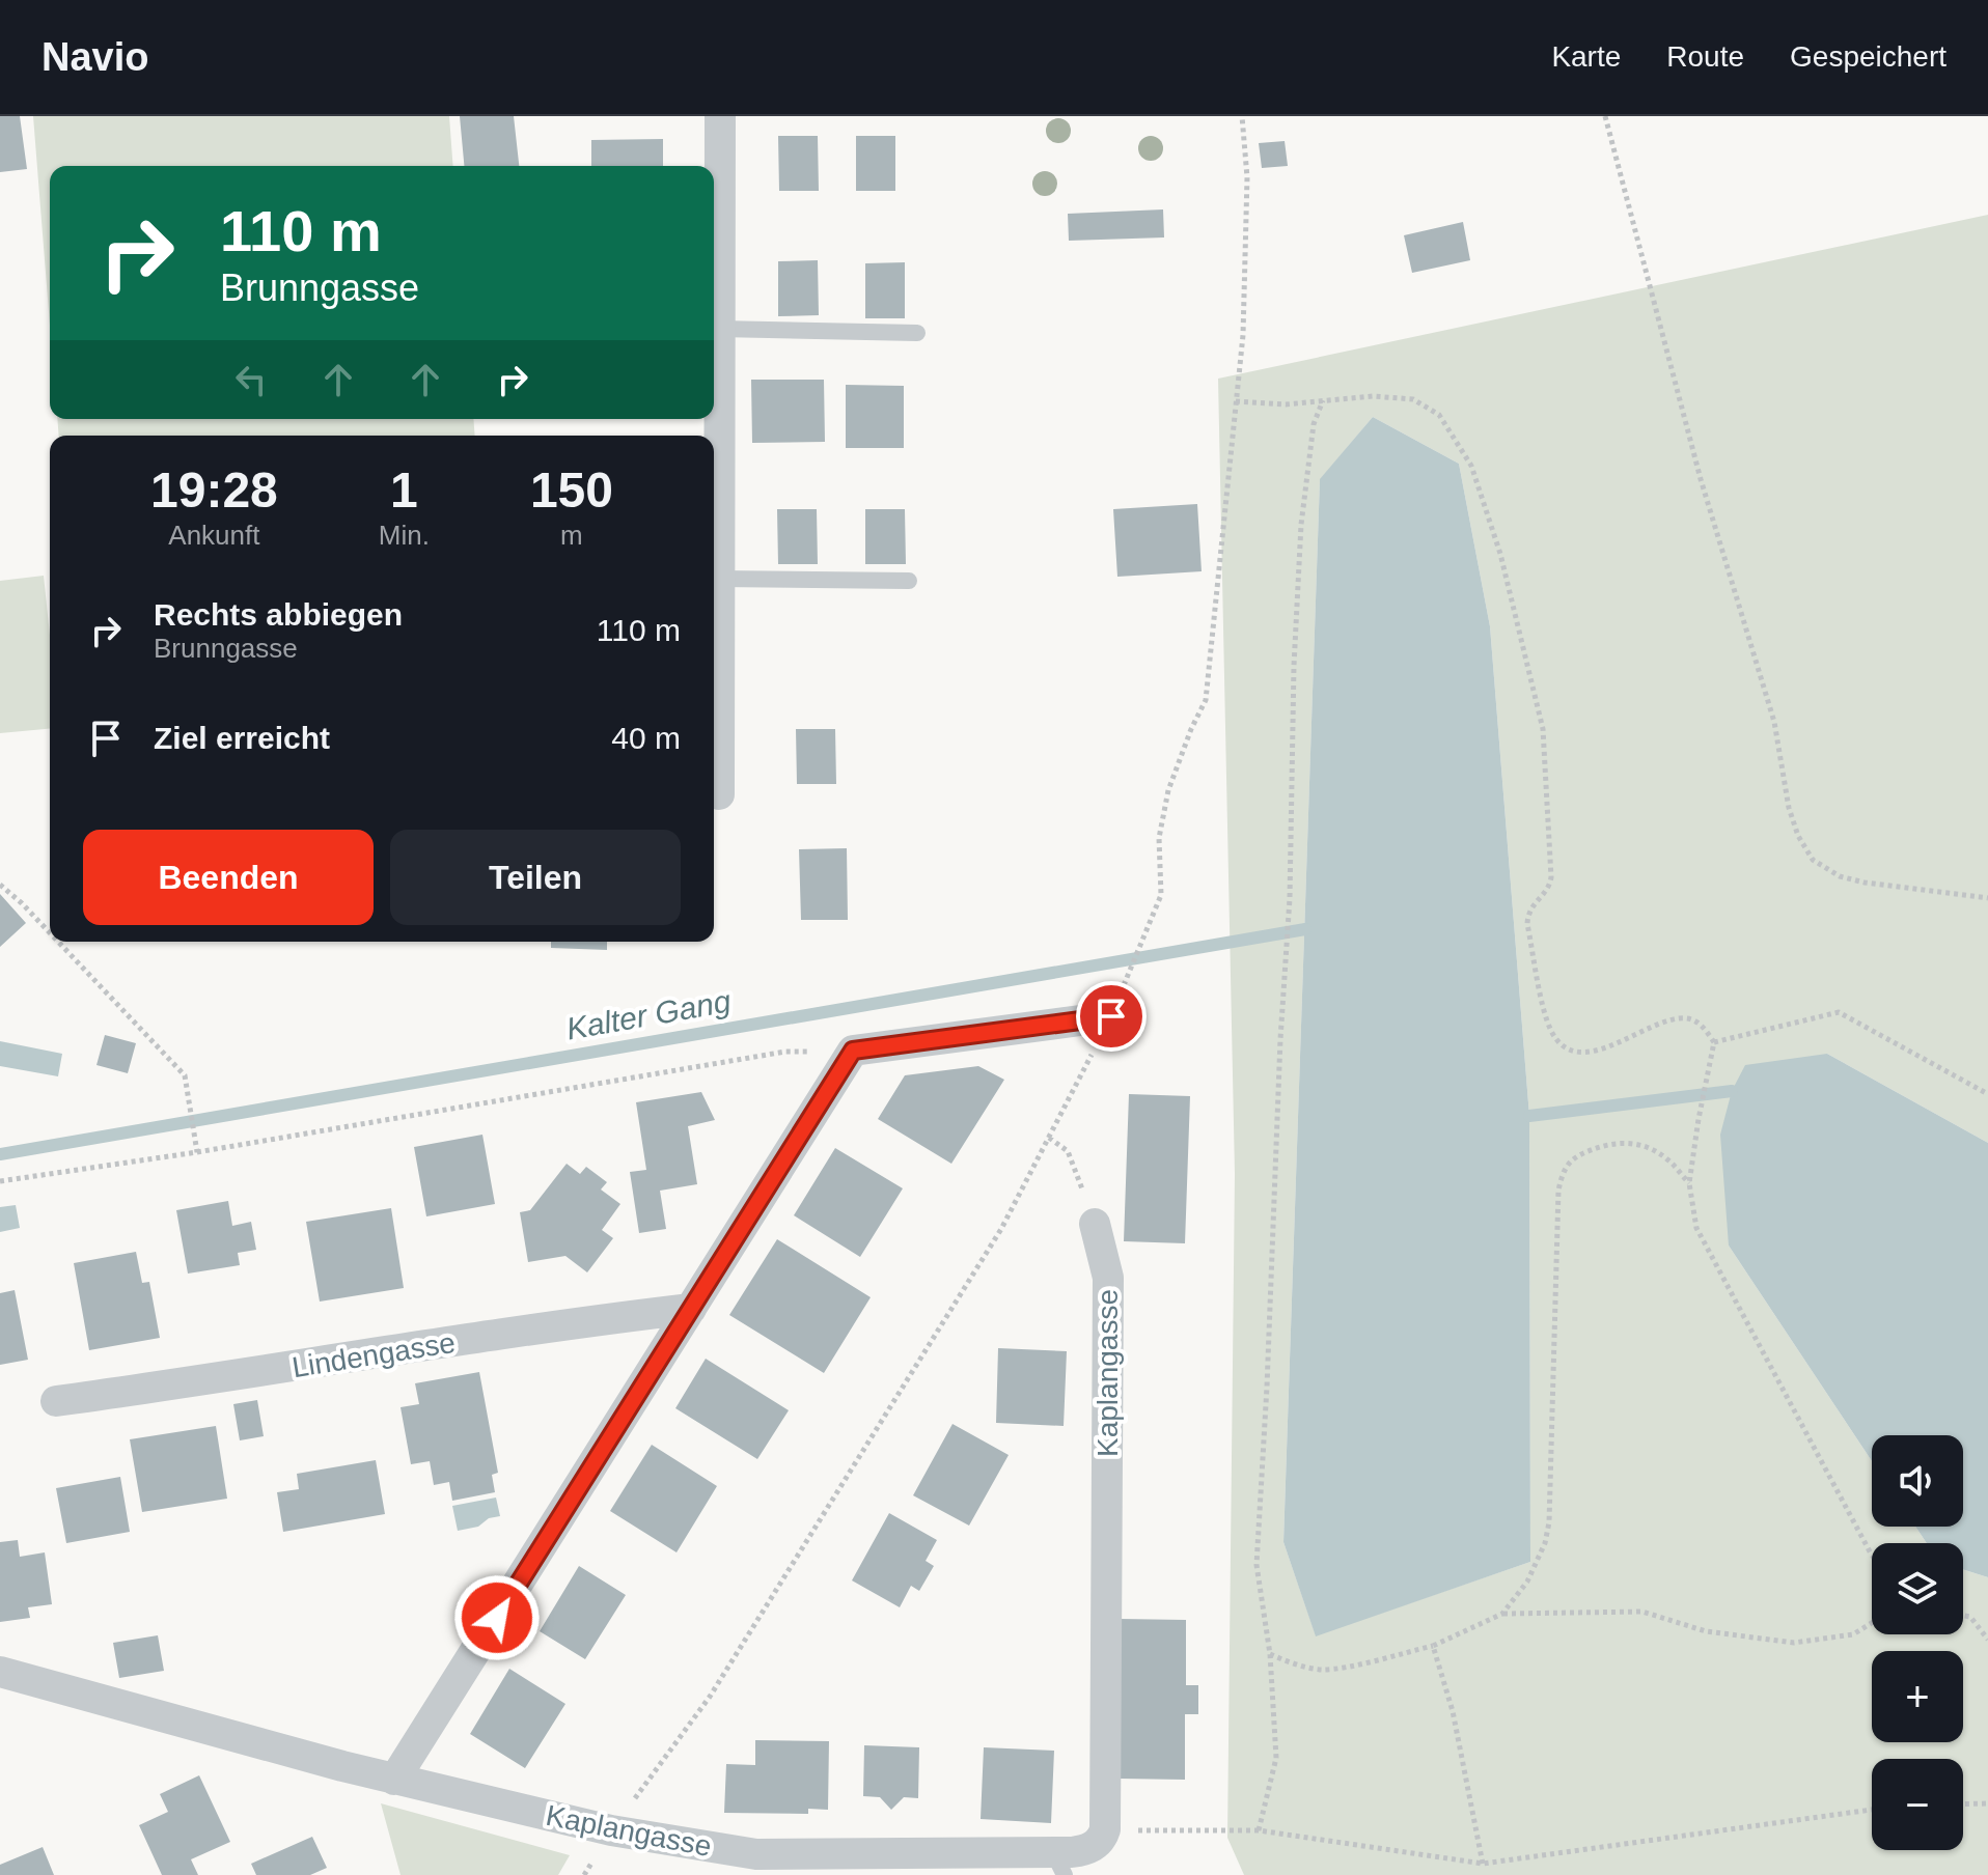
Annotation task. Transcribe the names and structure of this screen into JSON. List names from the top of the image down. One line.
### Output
{"streets":{"street":["Lindengasse","Kaplangasse"]},"water":["Kalter Gang"],"page":{"header":"Navio","nav":["Karte","Route","Gespeichert"],"turn":["110 m","Brunngasse"],"eta":["19:28","Ankunft","1","Min.","150","m"],"list":[{"name":"Rechts abbiegen","note":"Brunngasse","value":"110 m"},{"name":"Ziel erreicht","value":"40 m"}],"buttons":["Beenden","Teilen"],"map_buttons":["+","−"]}}
